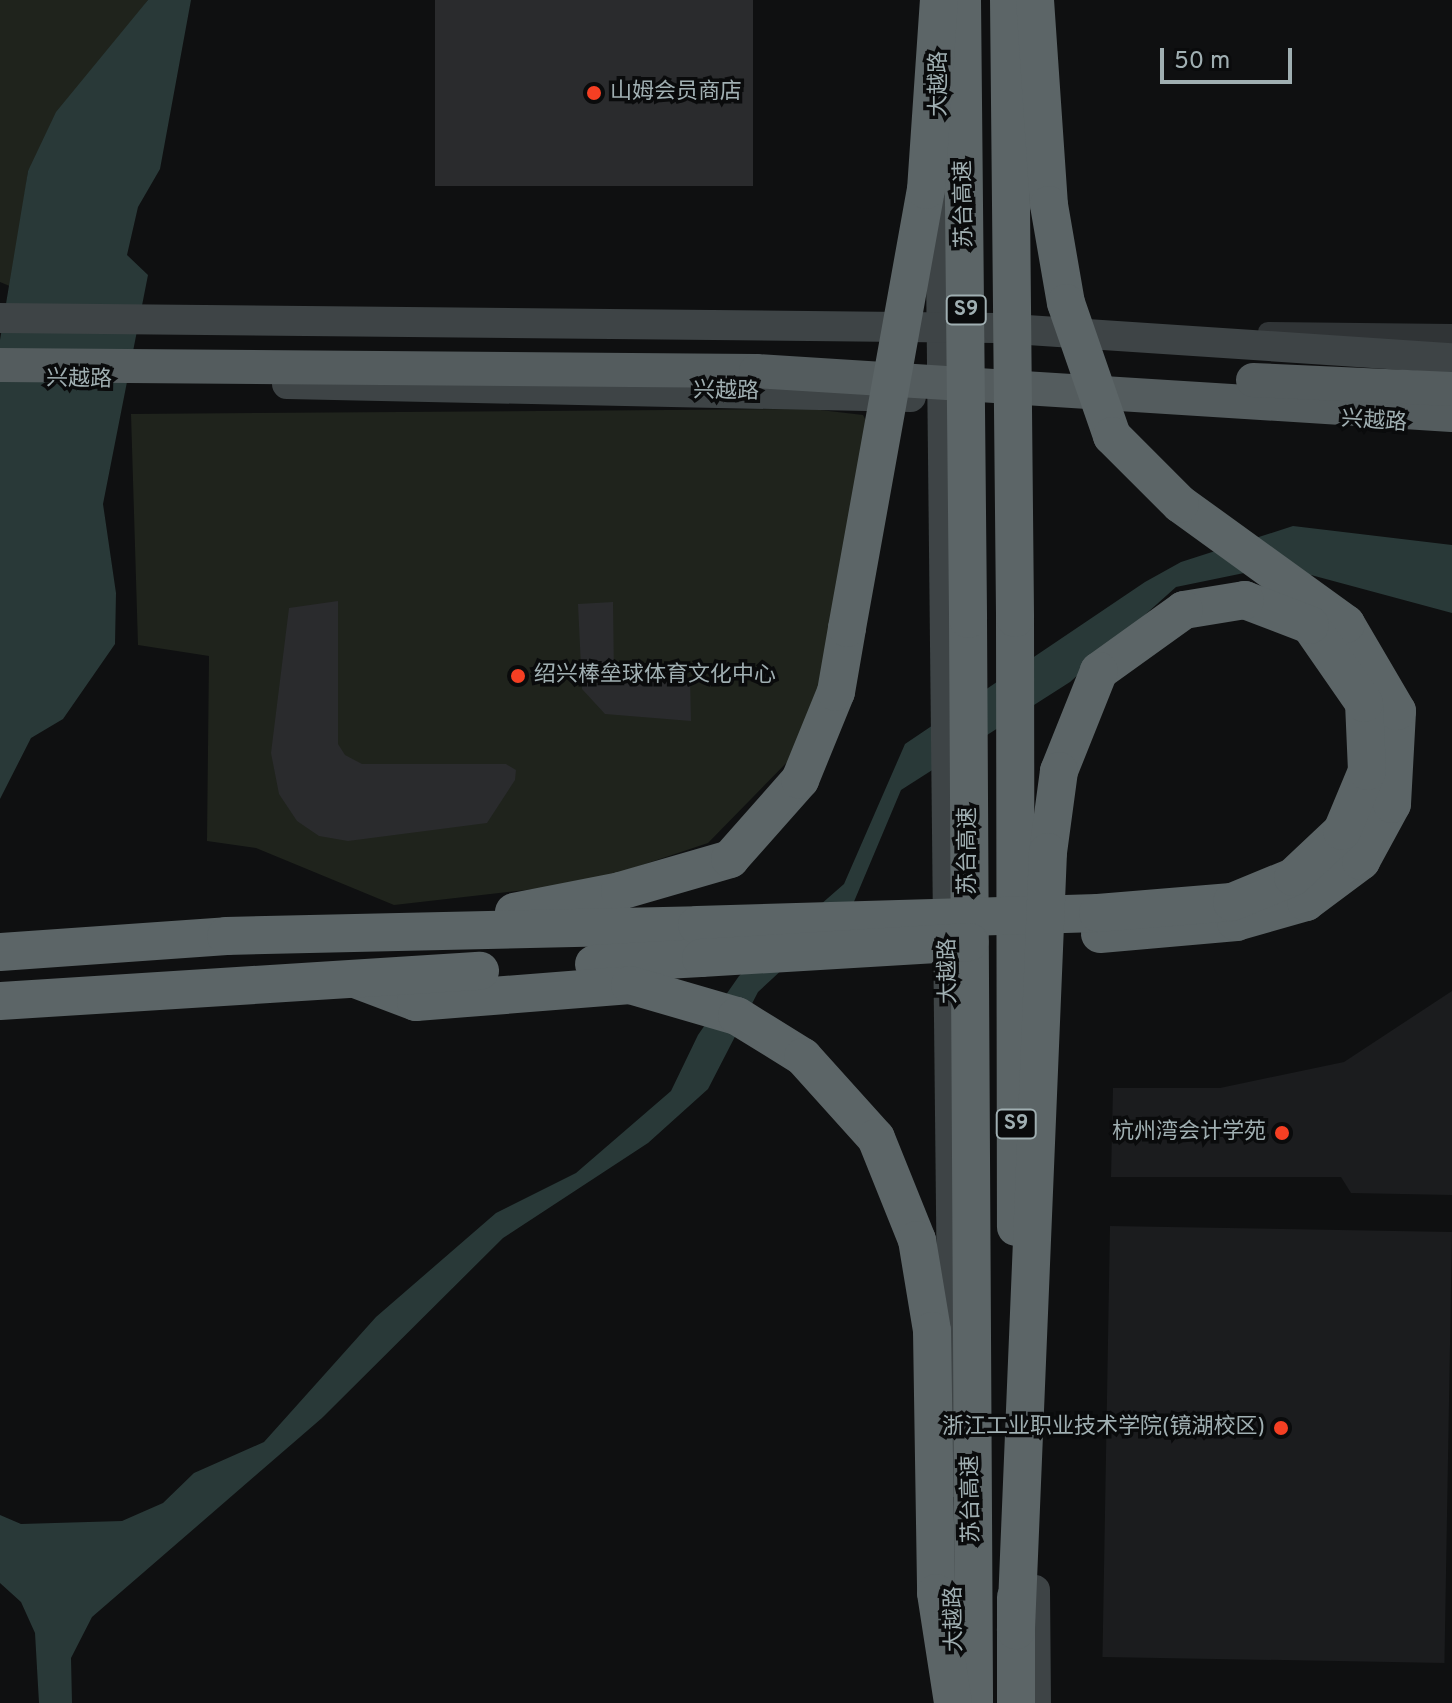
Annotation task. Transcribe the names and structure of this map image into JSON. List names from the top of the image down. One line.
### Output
{"streets":{"highway":["苏台高速","S9"],"main road":["大越路","兴越路"]},"crossings":[["大越路","兴越路"]],"places":["山姆会员商店","绍兴棒垒球体育文化中心","杭州湾会计学苑","浙江工业职业技术学院(镜湖校区)"],"scale_bar":"50 m"}
